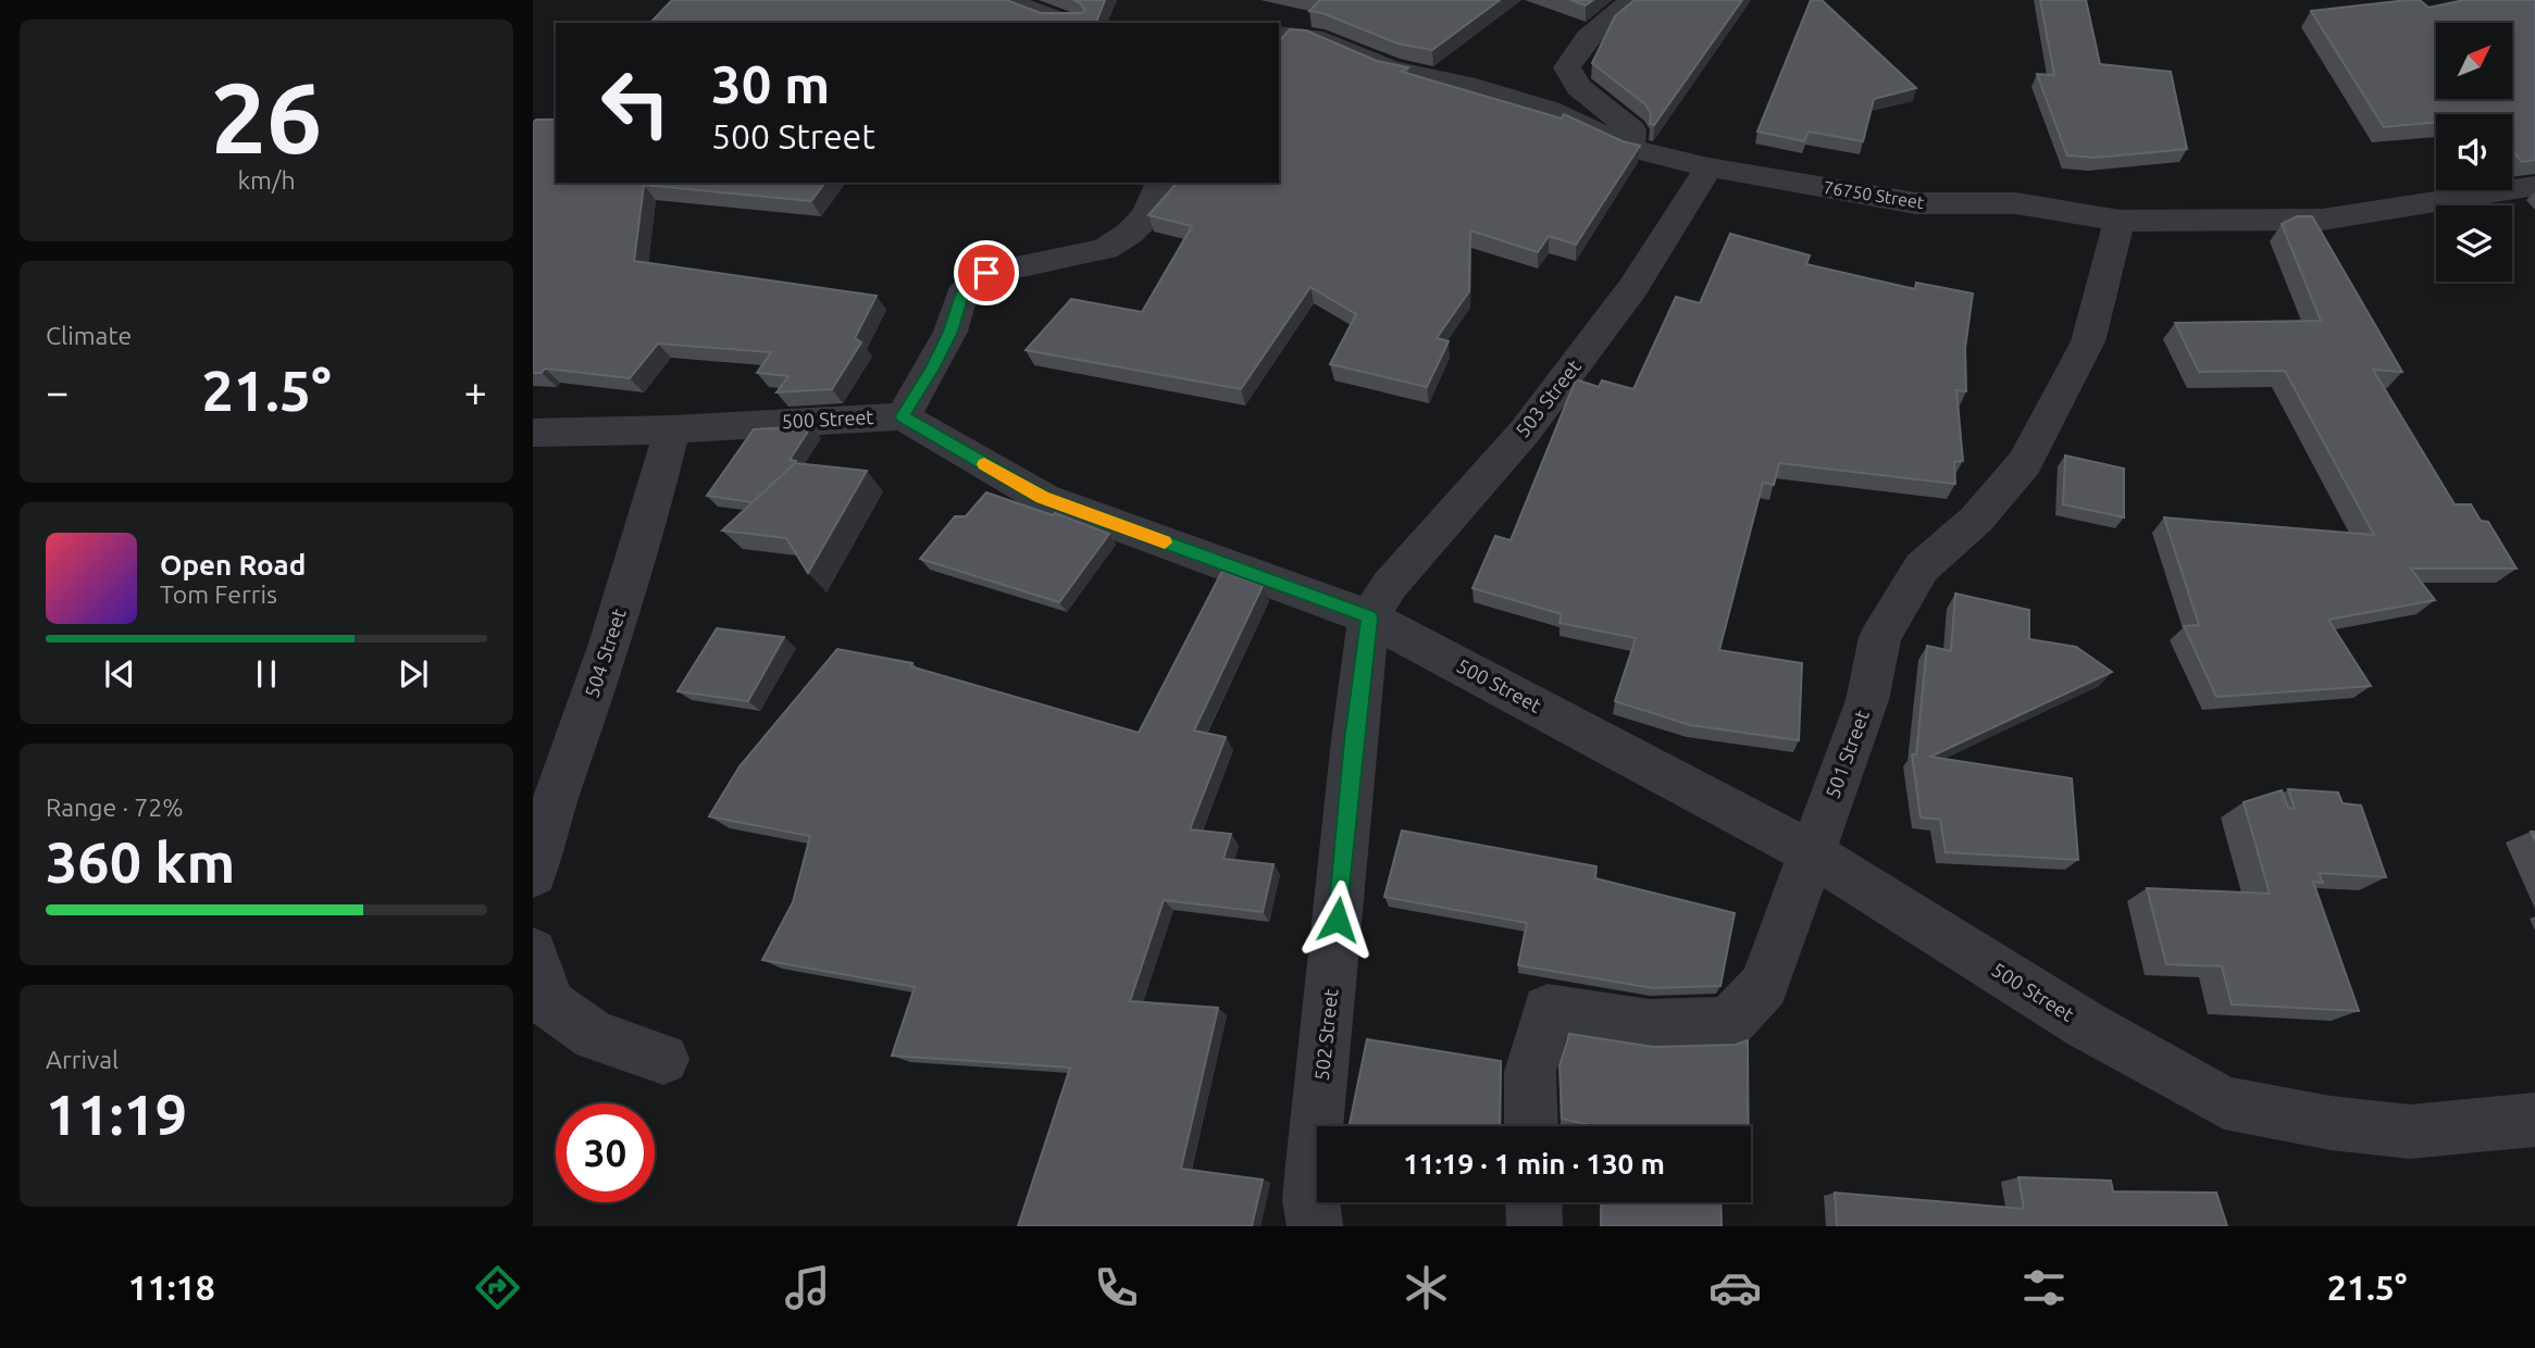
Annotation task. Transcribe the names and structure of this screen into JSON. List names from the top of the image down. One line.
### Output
{"streets":{"street":["76750 Street","503 Street","500 Street","504 Street","501 Street","502 Street"]},"crossings":[["76750 Street","503 Street"],["76750 Street","501 Street"],["503 Street","500 Street"],["503 Street","502 Street"],["500 Street","504 Street"],["500 Street","501 Street"],["500 Street","502 Street"]],"north":"top right","page":{"tile":[["26","km/h"],"Climate",["Range · 72%","360 km"],["Arrival","11:19"]],"turn":["30 m","500 Street"],"heat":["−","21.5°","+"],"song":["Open Road","Tom Ferris"],"limit":"30","trip":"11:19 · 1 min · 130 m","tabs":["11:18","21.5°"]}}
